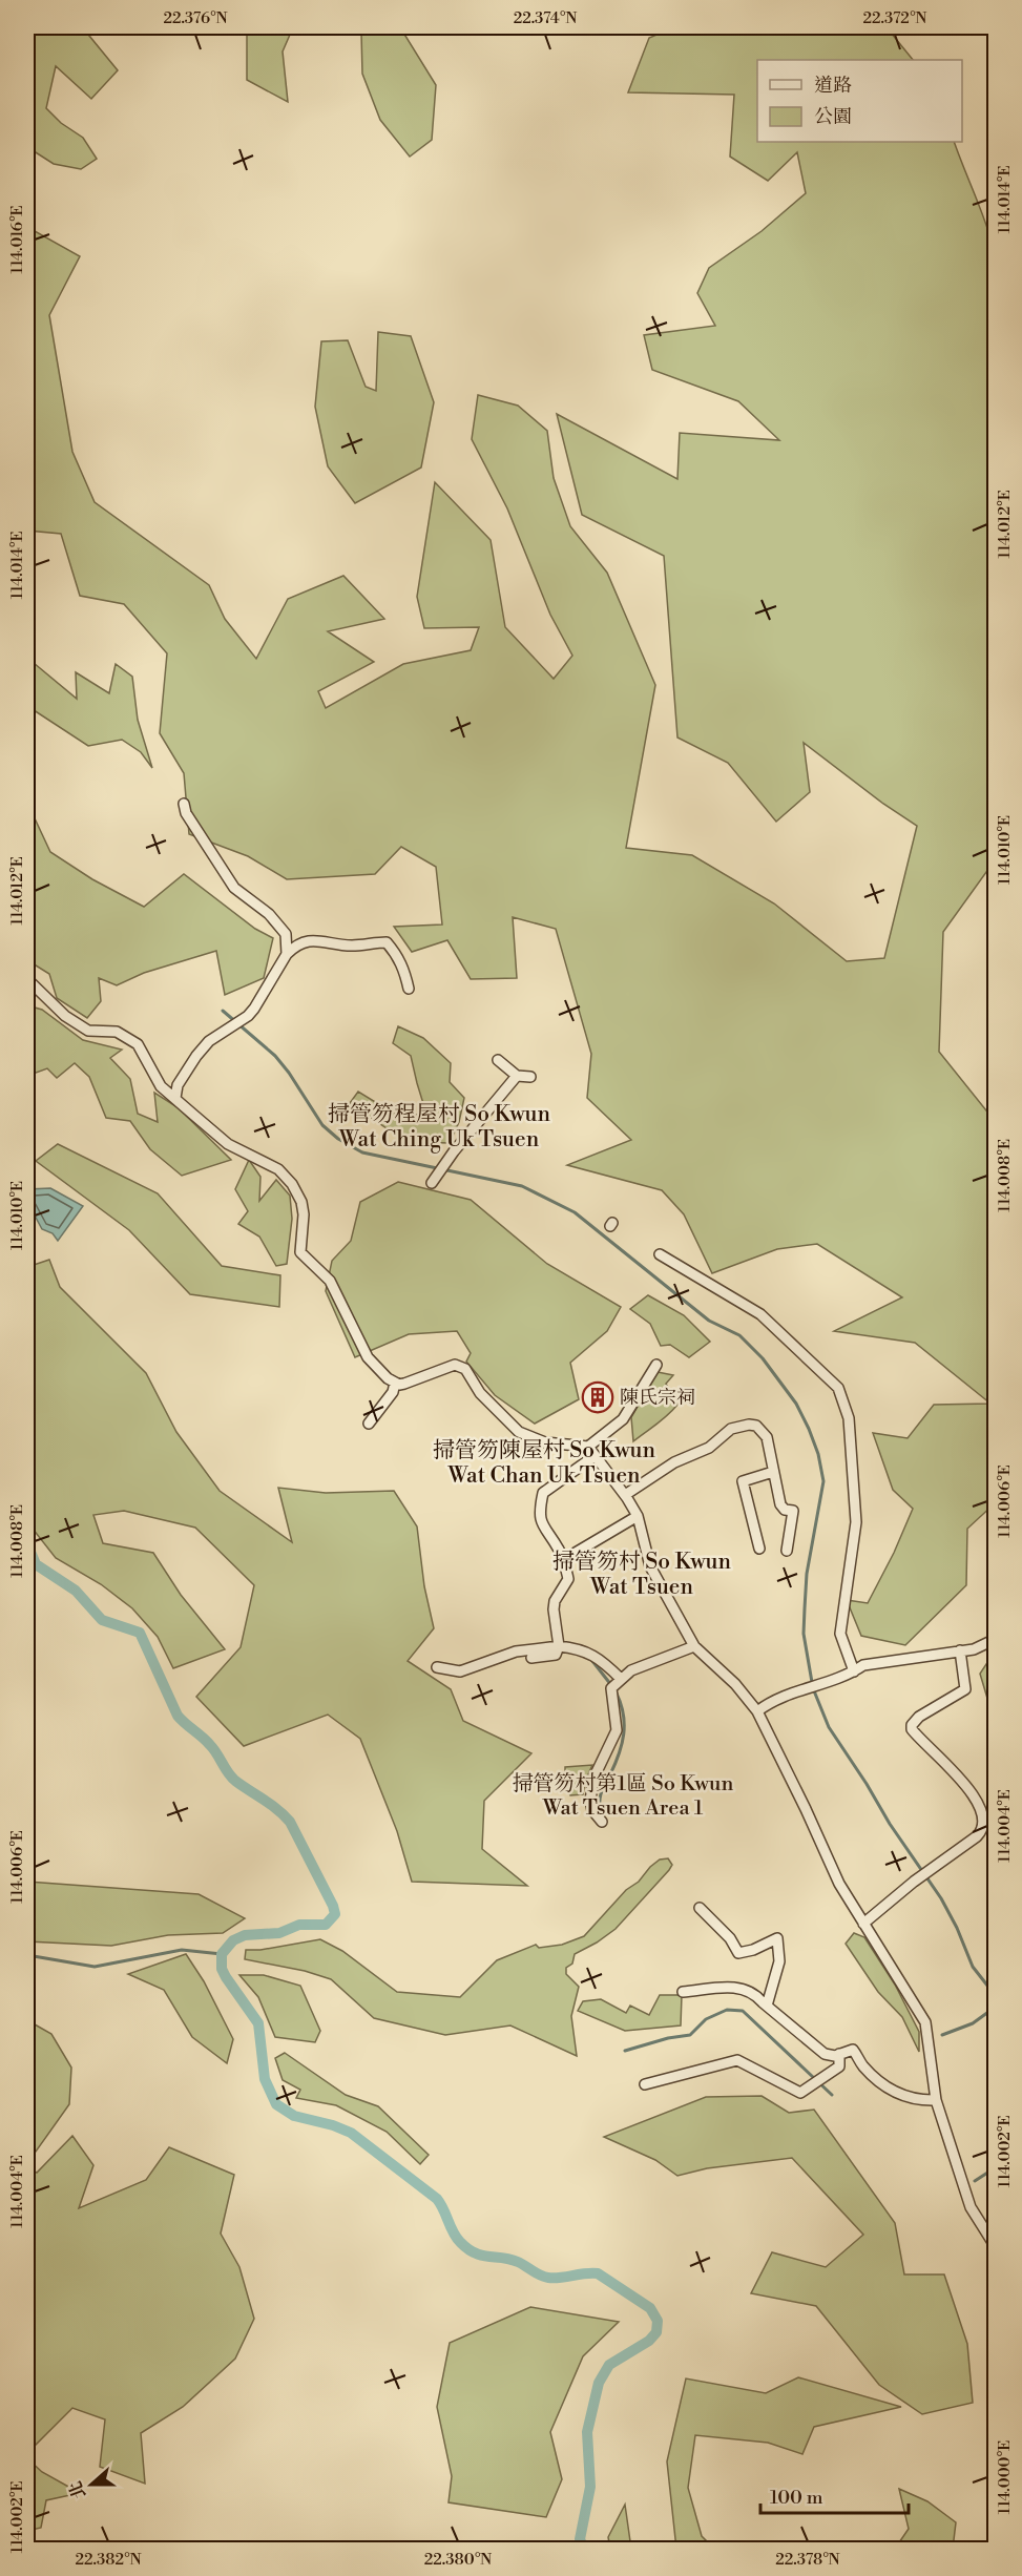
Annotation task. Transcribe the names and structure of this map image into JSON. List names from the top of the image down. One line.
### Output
{"districts":["掃管笏程屋村 So Kwun Wat Ching Uk Tsuen","掃管笏陳屋村 So Kwun Wat Chan Uk Tsuen","掃管笏村 So Kwun Wat Tsuen","掃管笏村第1區 So Kwun Wat Tsuen Area 1"],"places":{"building":["陳氏宗祠"]},"legend":["道路","公園"],"scale_bar":"100 m","north":"left","coordinates":["22.376°N","22.374°N","22.372°N","114.014°E","114.016°E","114.012°E","114.010°E","114.008°E","114.006°E","114.004°E","114.002°E","114.000°E","22.382°N","22.380°N","22.378°N"]}
